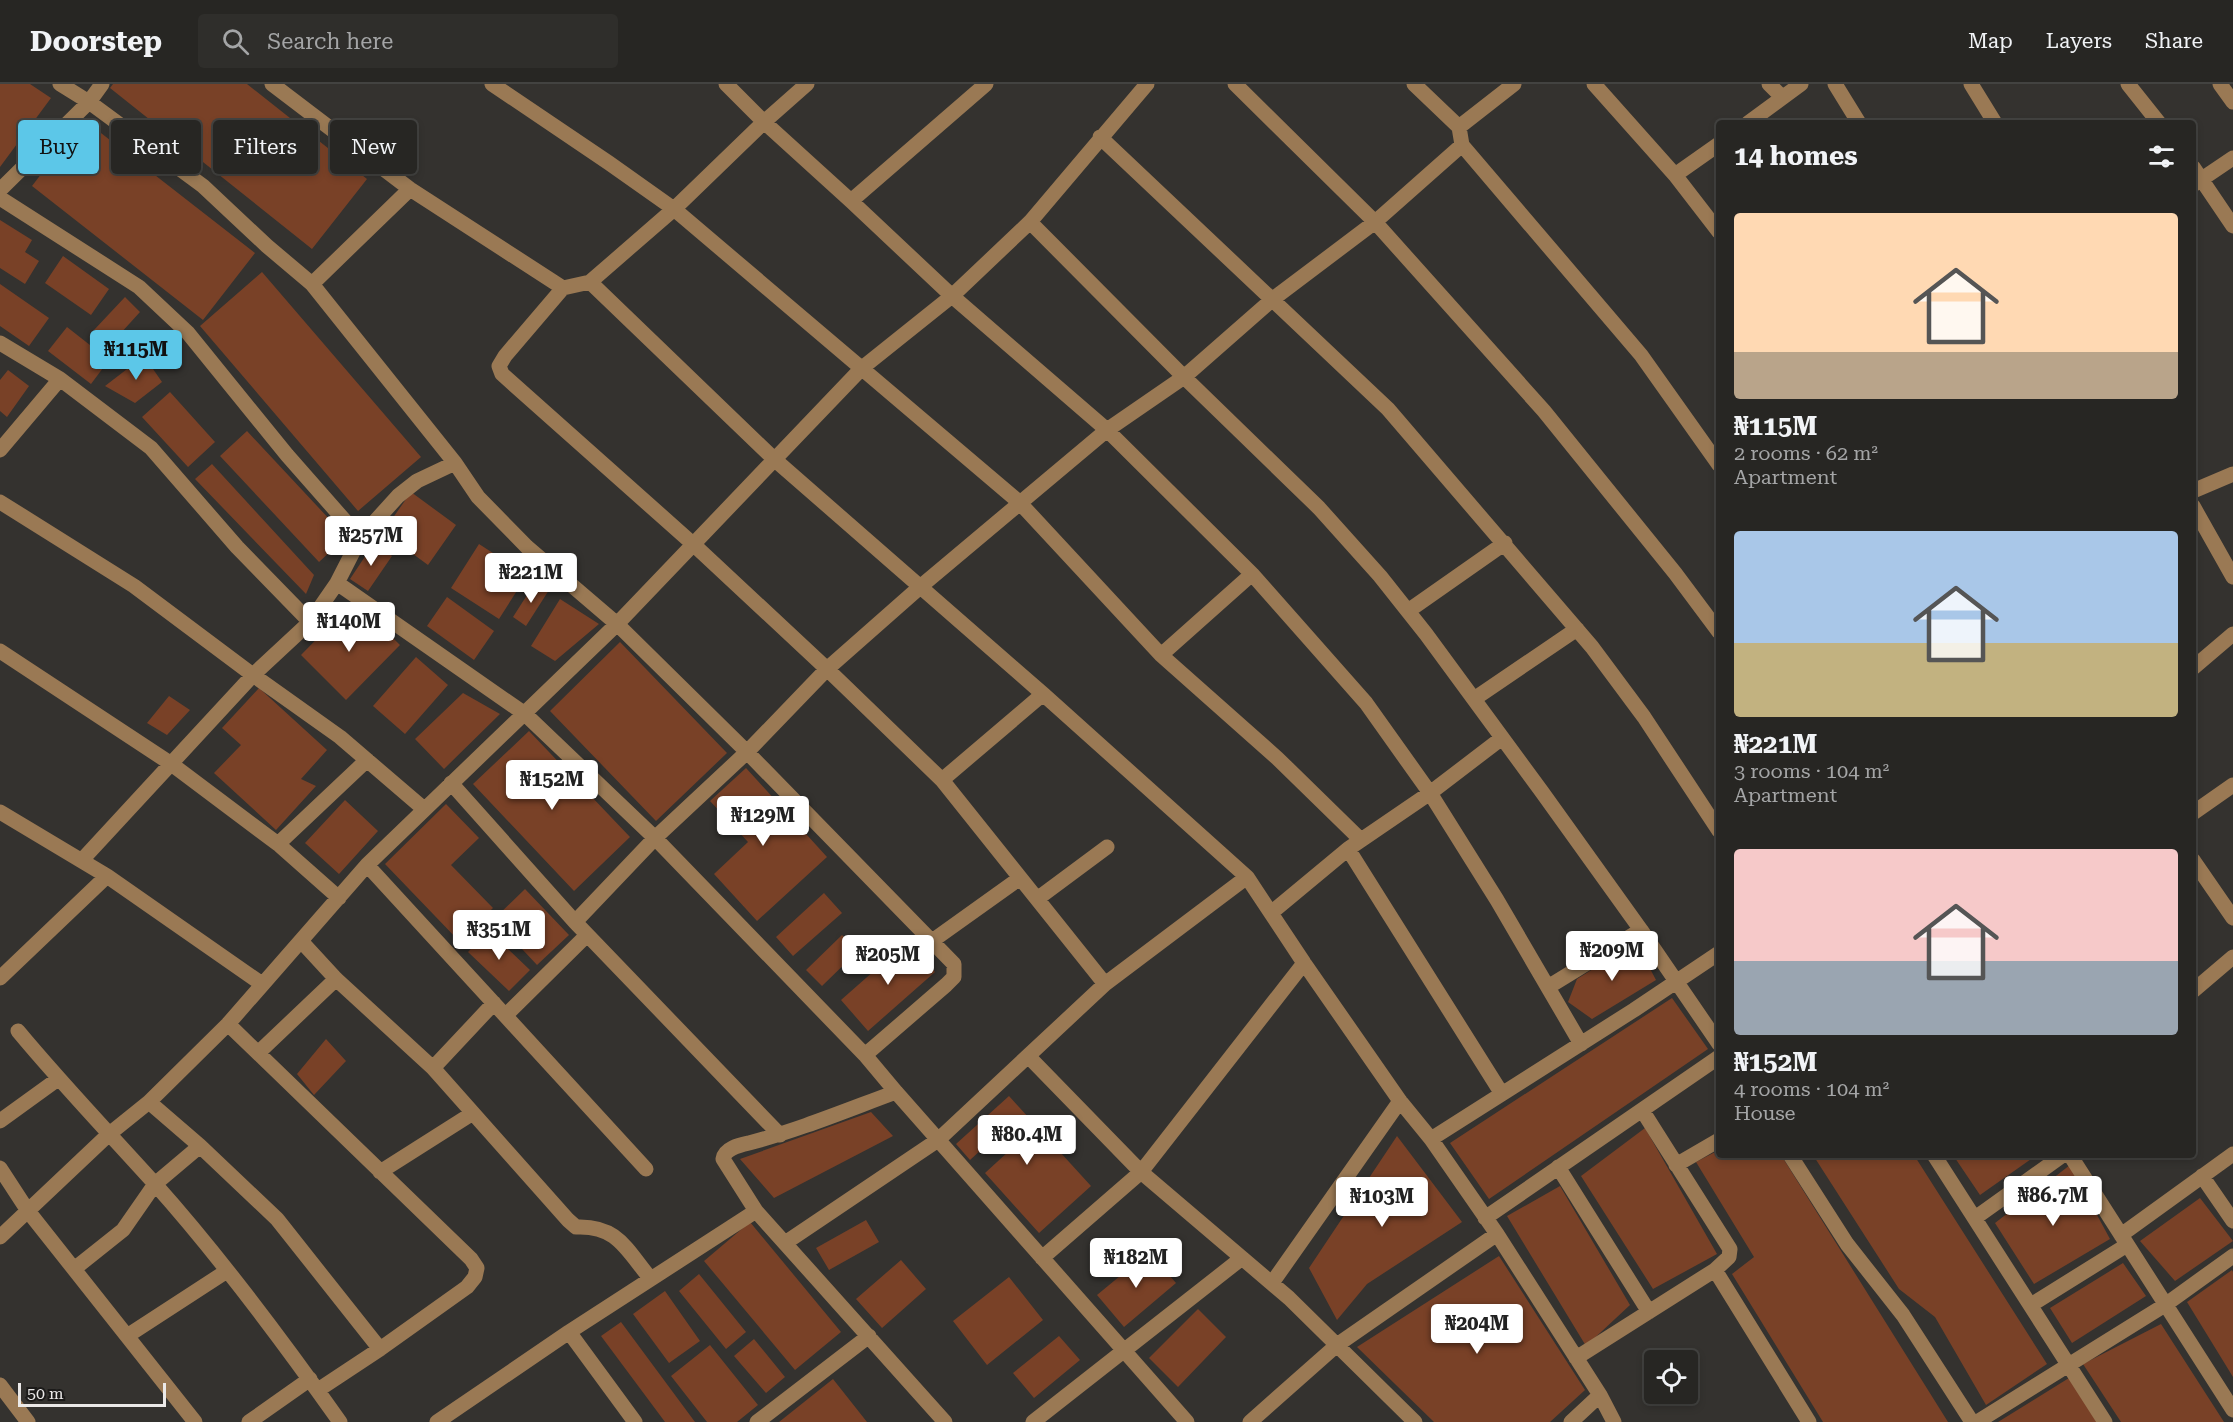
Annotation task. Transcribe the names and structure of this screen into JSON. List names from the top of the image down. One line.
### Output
{"scale_bar":"50 m","page":{"header":"Doorstep","search":"Search here","nav":["Map","Layers","Share"],"chip":["Buy","Rent","Filters","New"],"heading":"14 homes","list":[{"name":"₦115M","note":"2 rooms · 62 m² · Apartment"},{"name":"₦221M","note":"3 rooms · 104 m² · Apartment"},{"name":"₦152M","note":"4 rooms · 104 m² · House"}],"price":["₦115M","₦257M","₦221M","₦140M","₦152M","₦129M","₦351M","₦209M","₦205M","₦80.4M","₦86.7M","₦103M","₦182M","₦204M"],"scale":"50 m"}}
